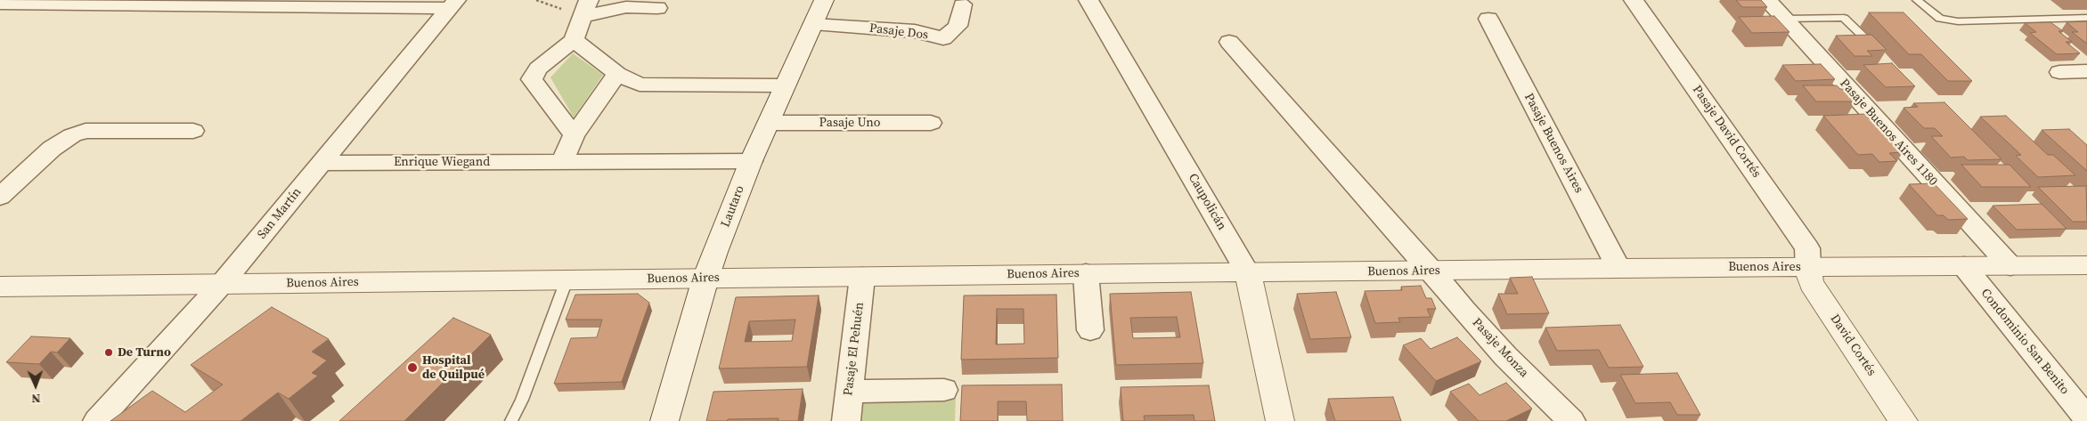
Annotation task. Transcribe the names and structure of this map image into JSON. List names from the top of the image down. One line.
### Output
{"streets":{"street":["Pasaje Dos","Pasaje Uno","Pasaje David Cortés","Pasaje Buenos Aires 1180","Pasaje Buenos Aires","Enrique Wiegand","Caupolicán","Lautaro","San Martín","Buenos Aires","Condominio San Benito","David Cortés","Pasaje Monza","Pasaje El Pehuén"]},"crossings":[["Pasaje Dos","Lautaro"],["Pasaje Uno","Lautaro"],["Pasaje David Cortés","Buenos Aires"],["Pasaje David Cortés","David Cortés"],["Pasaje Buenos Aires 1180","Buenos Aires"],["Pasaje Buenos Aires","Buenos Aires"],["Enrique Wiegand","Lautaro"],["Enrique Wiegand","San Martín"],["Caupolicán","Buenos Aires"],["Lautaro","Buenos Aires"],["San Martín","Buenos Aires"],["Buenos Aires","Condominio San Benito"],["Buenos Aires","David Cortés"],["Buenos Aires","Pasaje Monza"],["Buenos Aires","Pasaje El Pehuén"]],"places":["De Turno","Hospital de Quilpué"],"north":"bottom"}
